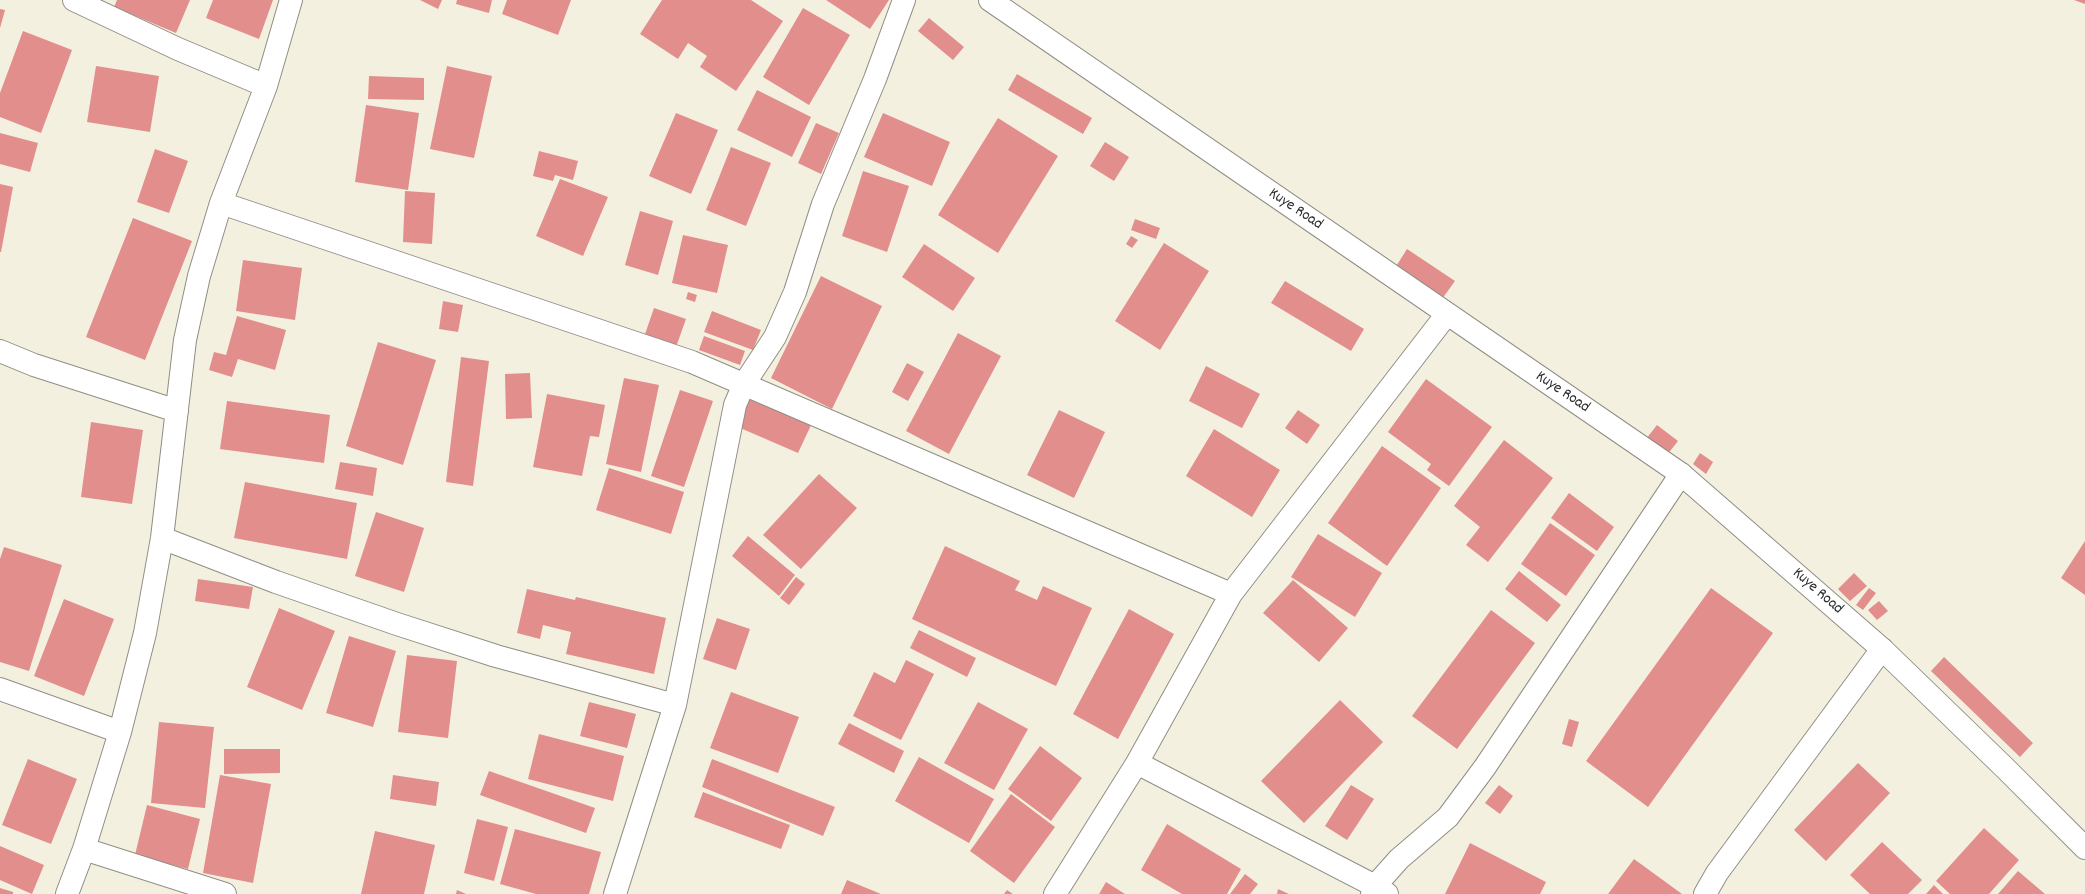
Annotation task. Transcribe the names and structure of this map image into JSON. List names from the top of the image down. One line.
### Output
{"streets":{"street":["Kuye Road"]}}
